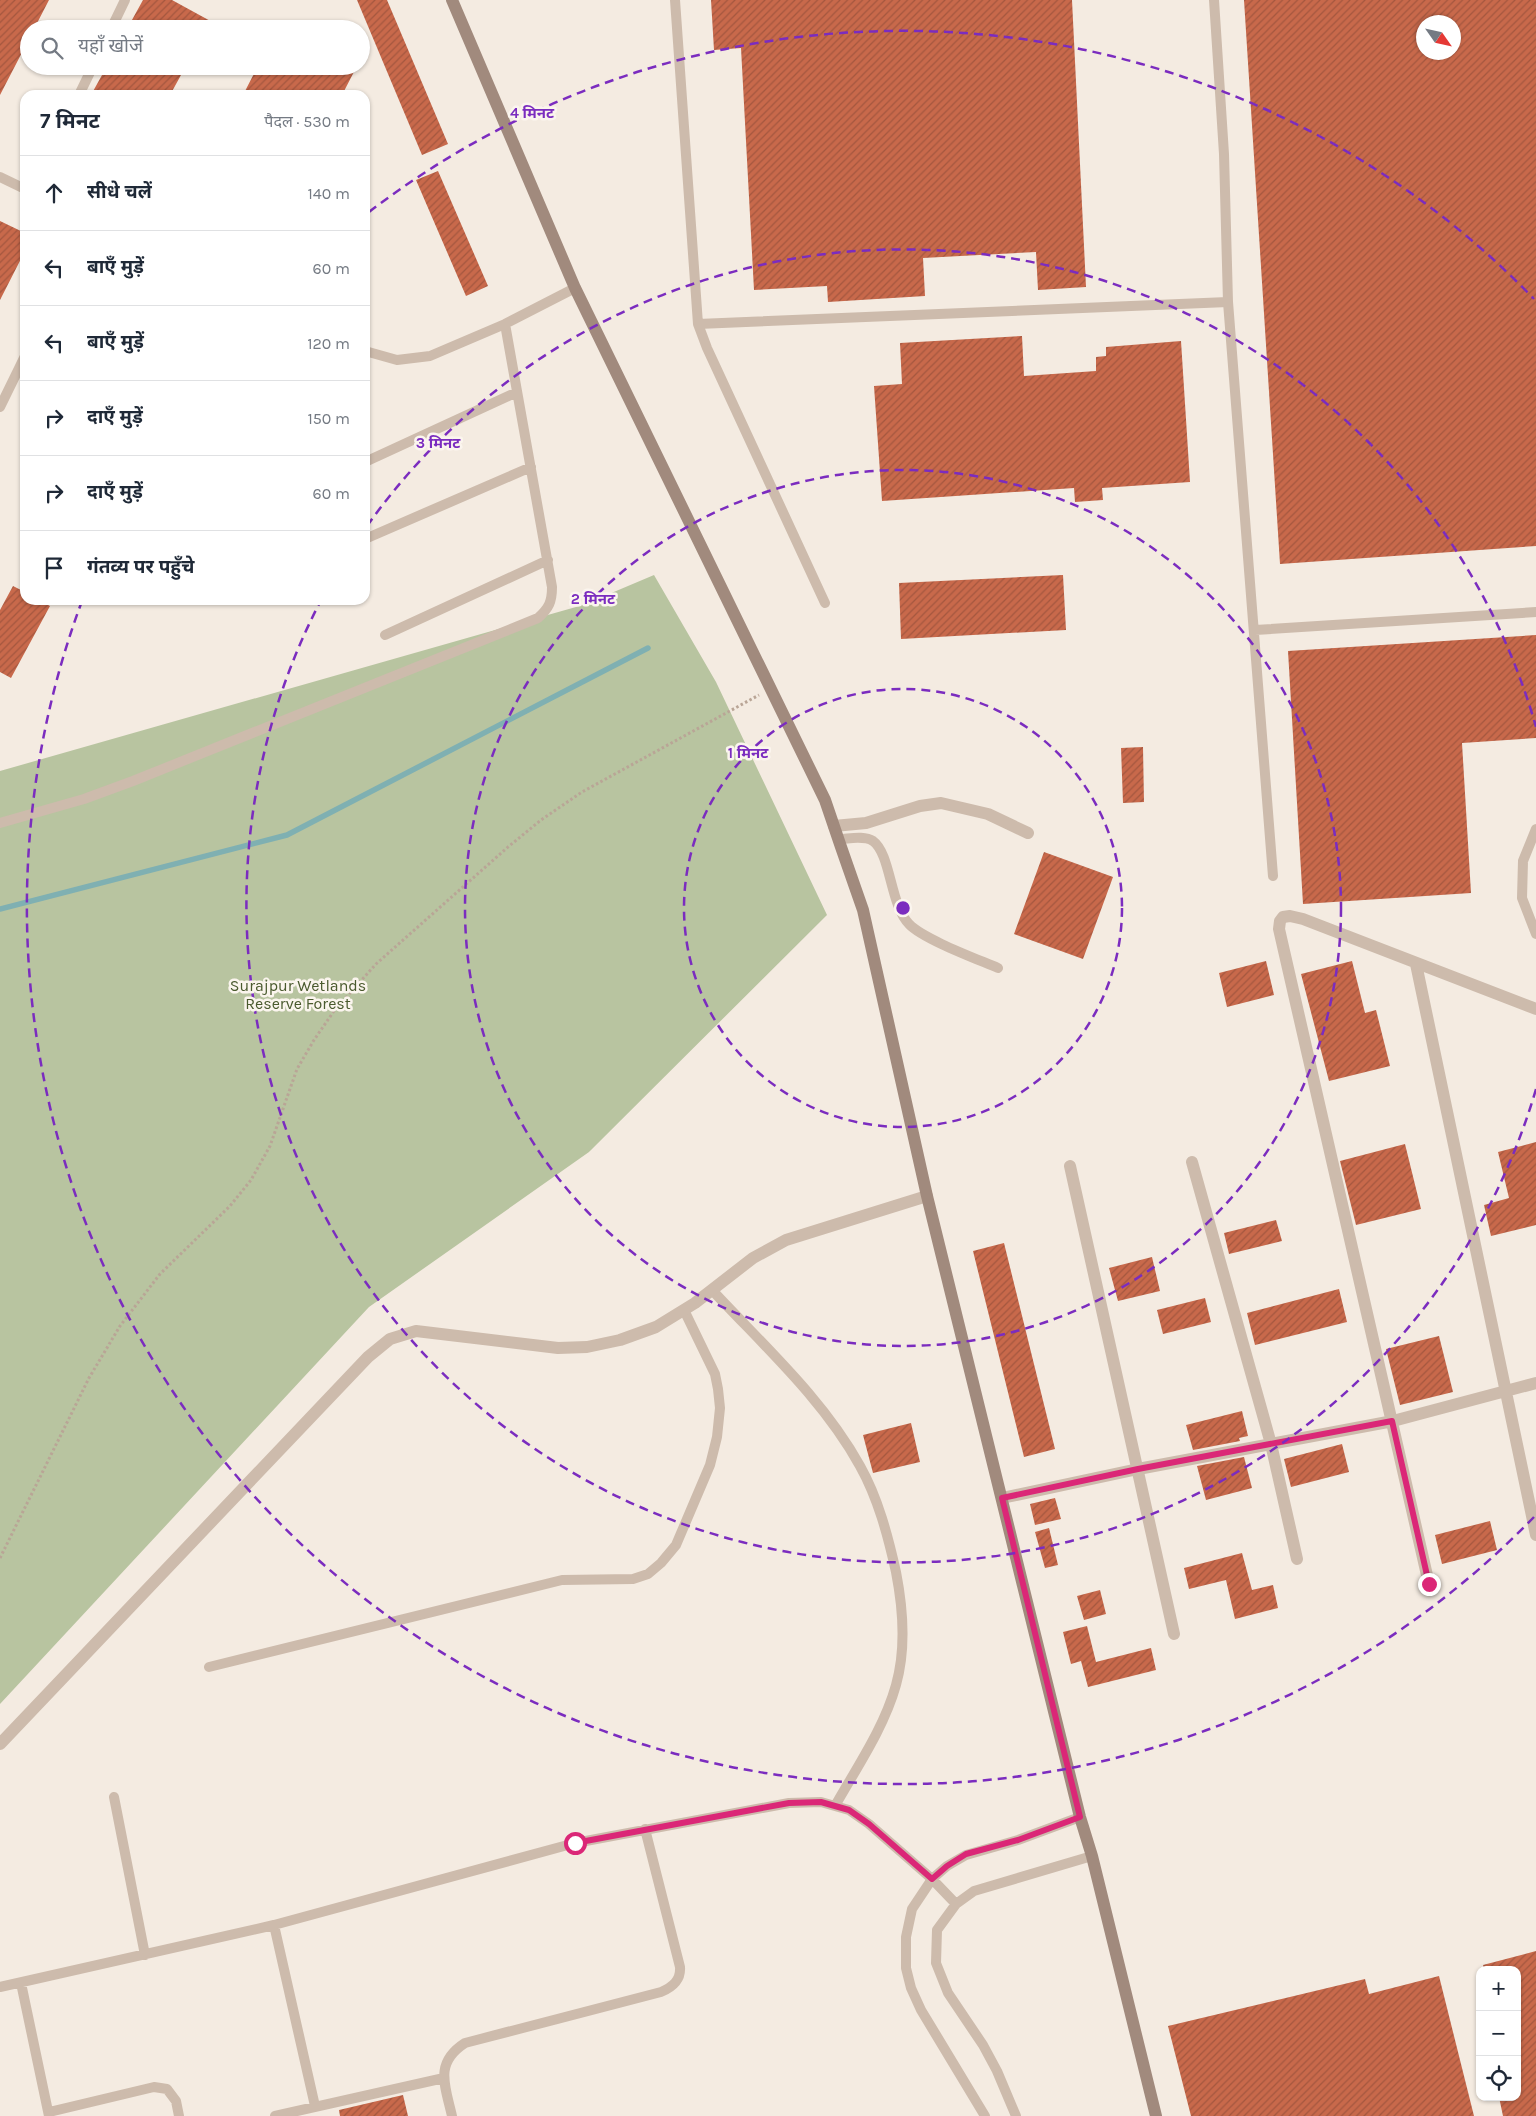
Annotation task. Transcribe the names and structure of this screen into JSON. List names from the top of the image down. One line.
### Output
{"parks":["Surajpur Wetlands Reserve Forest"],"north":"bottom right","page":{"search":"यहाँ खोजें","heading":["7 मिनट","पैदल · 530 m"],"list":[["सीधे चलें","140 m"],["बाएँ मुड़ें","60 m"],["बाएँ मुड़ें","120 m"],["दाएँ मुड़ें","150 m"],["दाएँ मुड़ें","60 m"],"गंतव्य पर पहुँचे"],"map_buttons":["+","−"]},"rings":["4 मिनट","3 मिनट","2 मिनट","1 मिनट"]}
